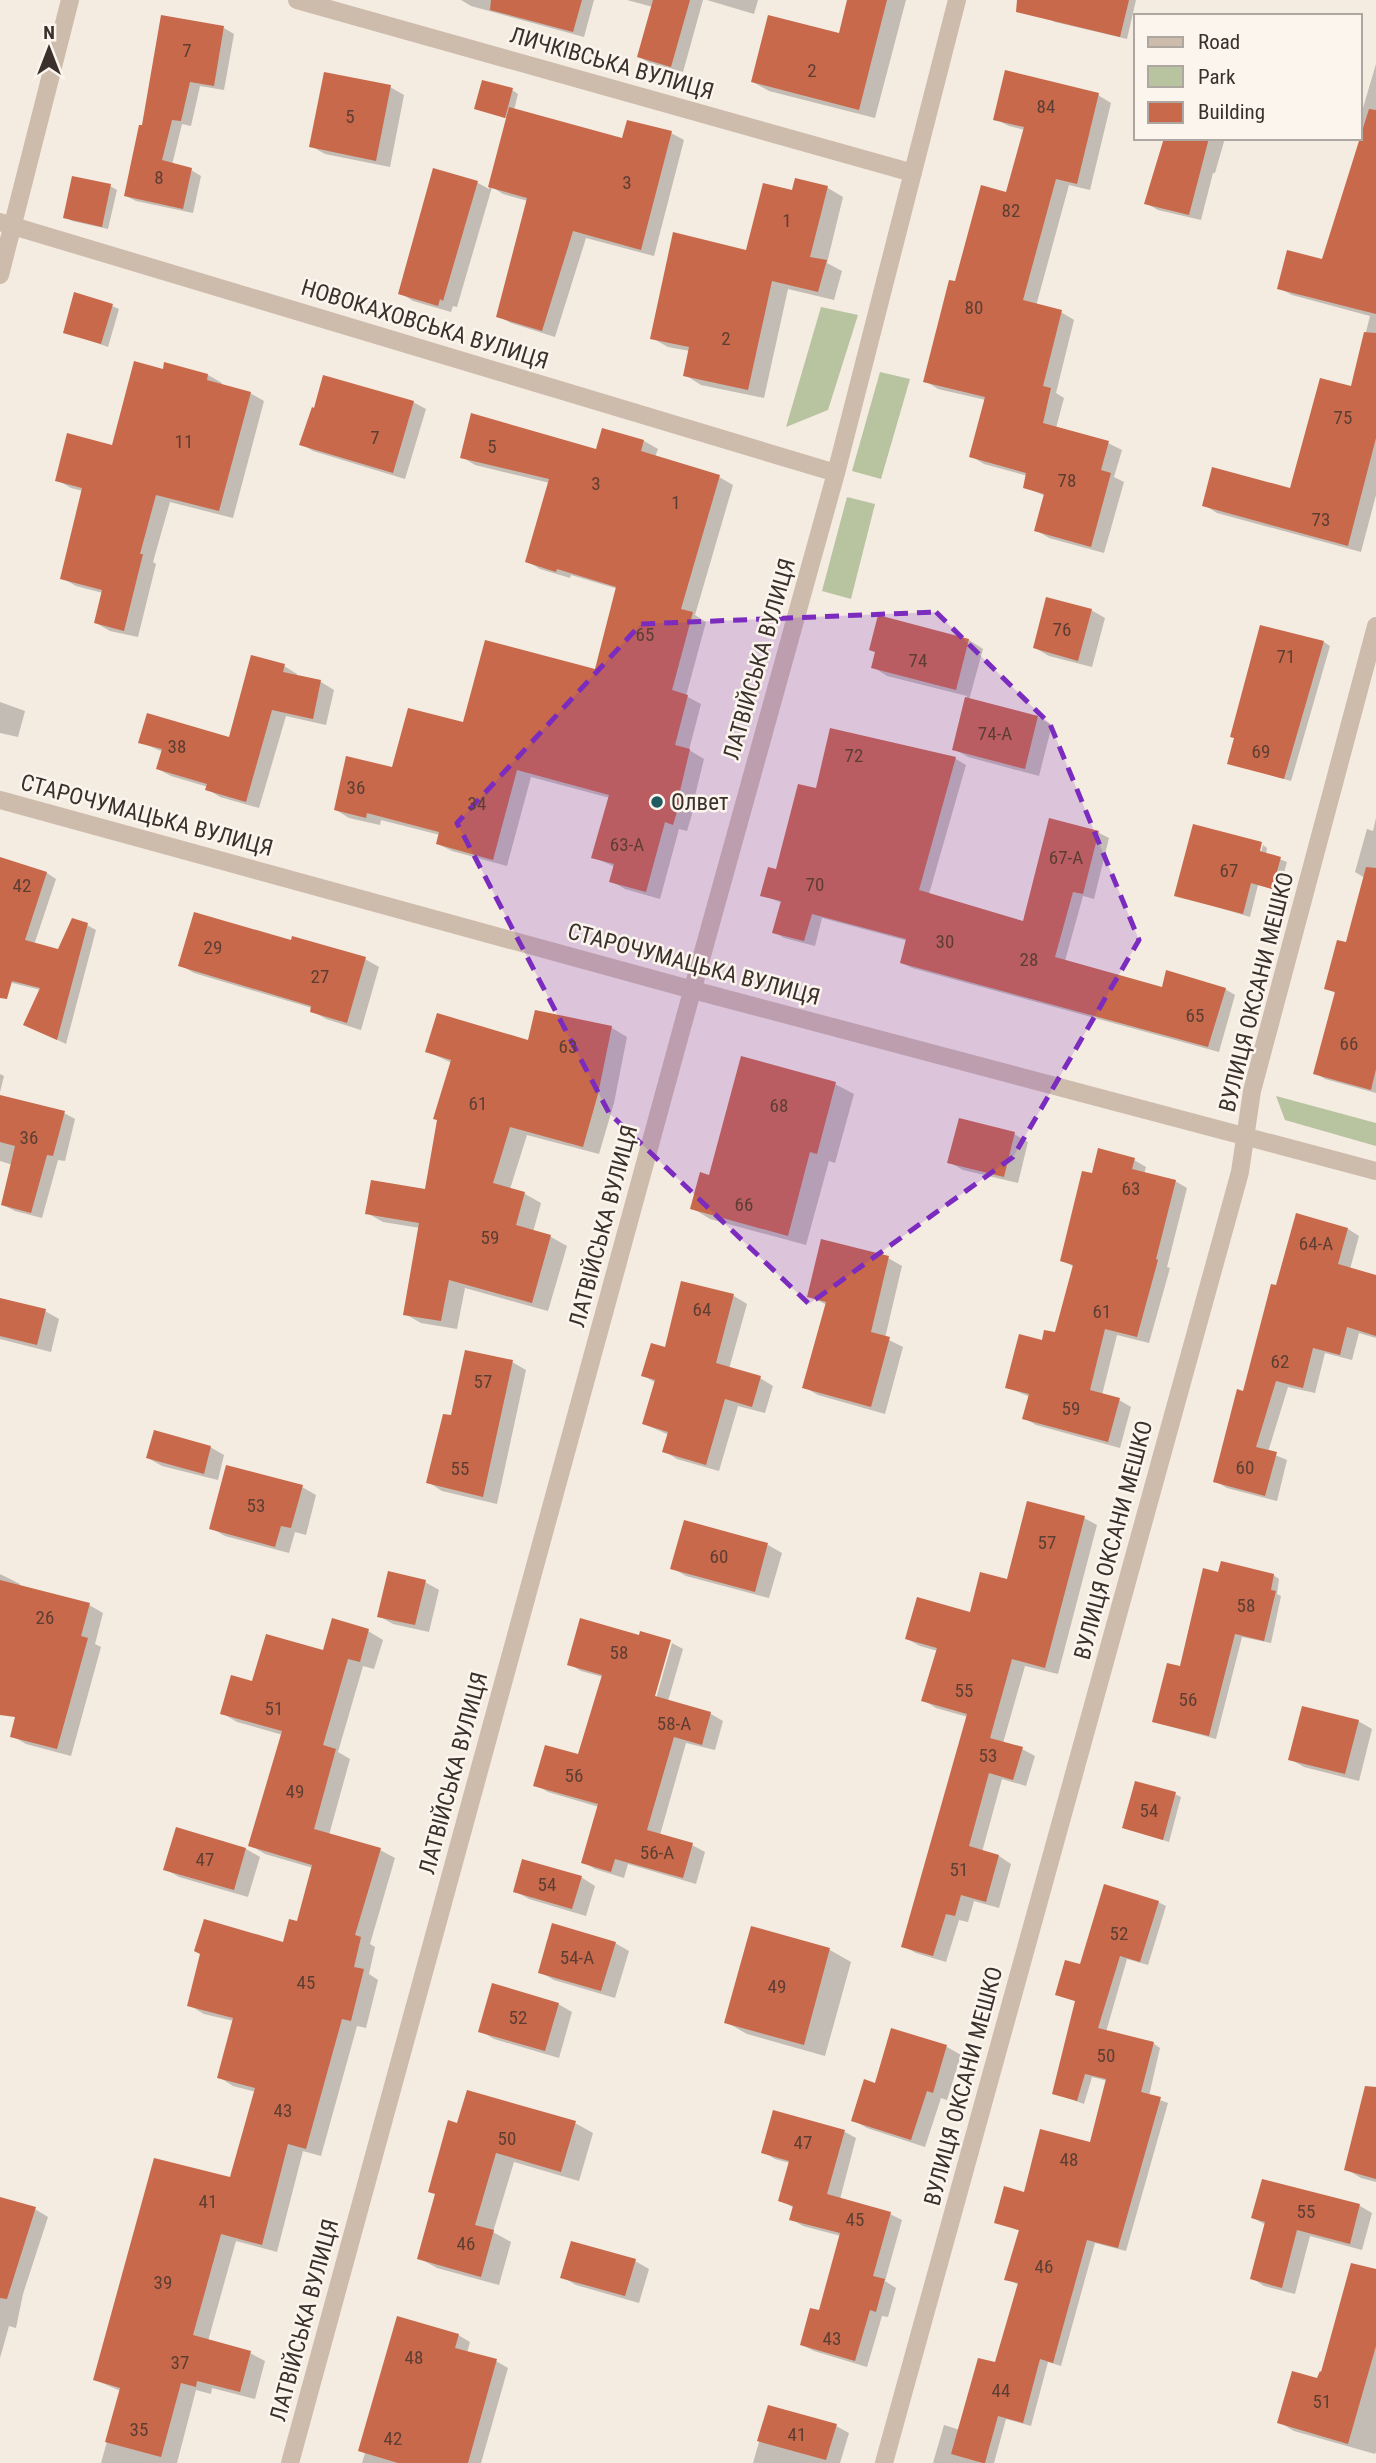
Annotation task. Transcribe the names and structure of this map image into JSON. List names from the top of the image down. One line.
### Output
{"streets":{"street":["ЛИЧКІВСЬКА ВУЛИЦЯ","НОВОКАХОВСЬКА ВУЛИЦЯ","ЛАТВІЙСЬКА ВУЛИЦЯ","СТАРОЧУМАЦЬКА ВУЛИЦЯ","ВУЛИЦЯ ОКСАНИ МЕШКО"]},"crossings":[["ЛИЧКІВСЬКА ВУЛИЦЯ","ЛАТВІЙСЬКА ВУЛИЦЯ"],["НОВОКАХОВСЬКА ВУЛИЦЯ","ЛАТВІЙСЬКА ВУЛИЦЯ"],["ЛАТВІЙСЬКА ВУЛИЦЯ","СТАРОЧУМАЦЬКА ВУЛИЦЯ"],["СТАРОЧУМАЦЬКА ВУЛИЦЯ","ВУЛИЦЯ ОКСАНИ МЕШКО"]],"places":["Олвет"],"house_numbers":["7","2","84","5","8","3","82","1","80","2","75","7","11","5","78","3","1","73","76","65","71","74","74-А","38","69","72","36","34","63-А","67-А","67","70","42","30","29","28","27","65","66","63","61","68","36","63","66","59","64-А","64","61","62","57","59","60","55","53","57","60","58","26","58","55","56","51","58-А","53","56","49","54","56-А","47","51","54","52","54-А","45","49","52","50","43","50","47","48","41","55","45","46","46","39","43","48","37","44","51","35","41","42"],"legend":["Road","Park","Building"],"north":"top"}
